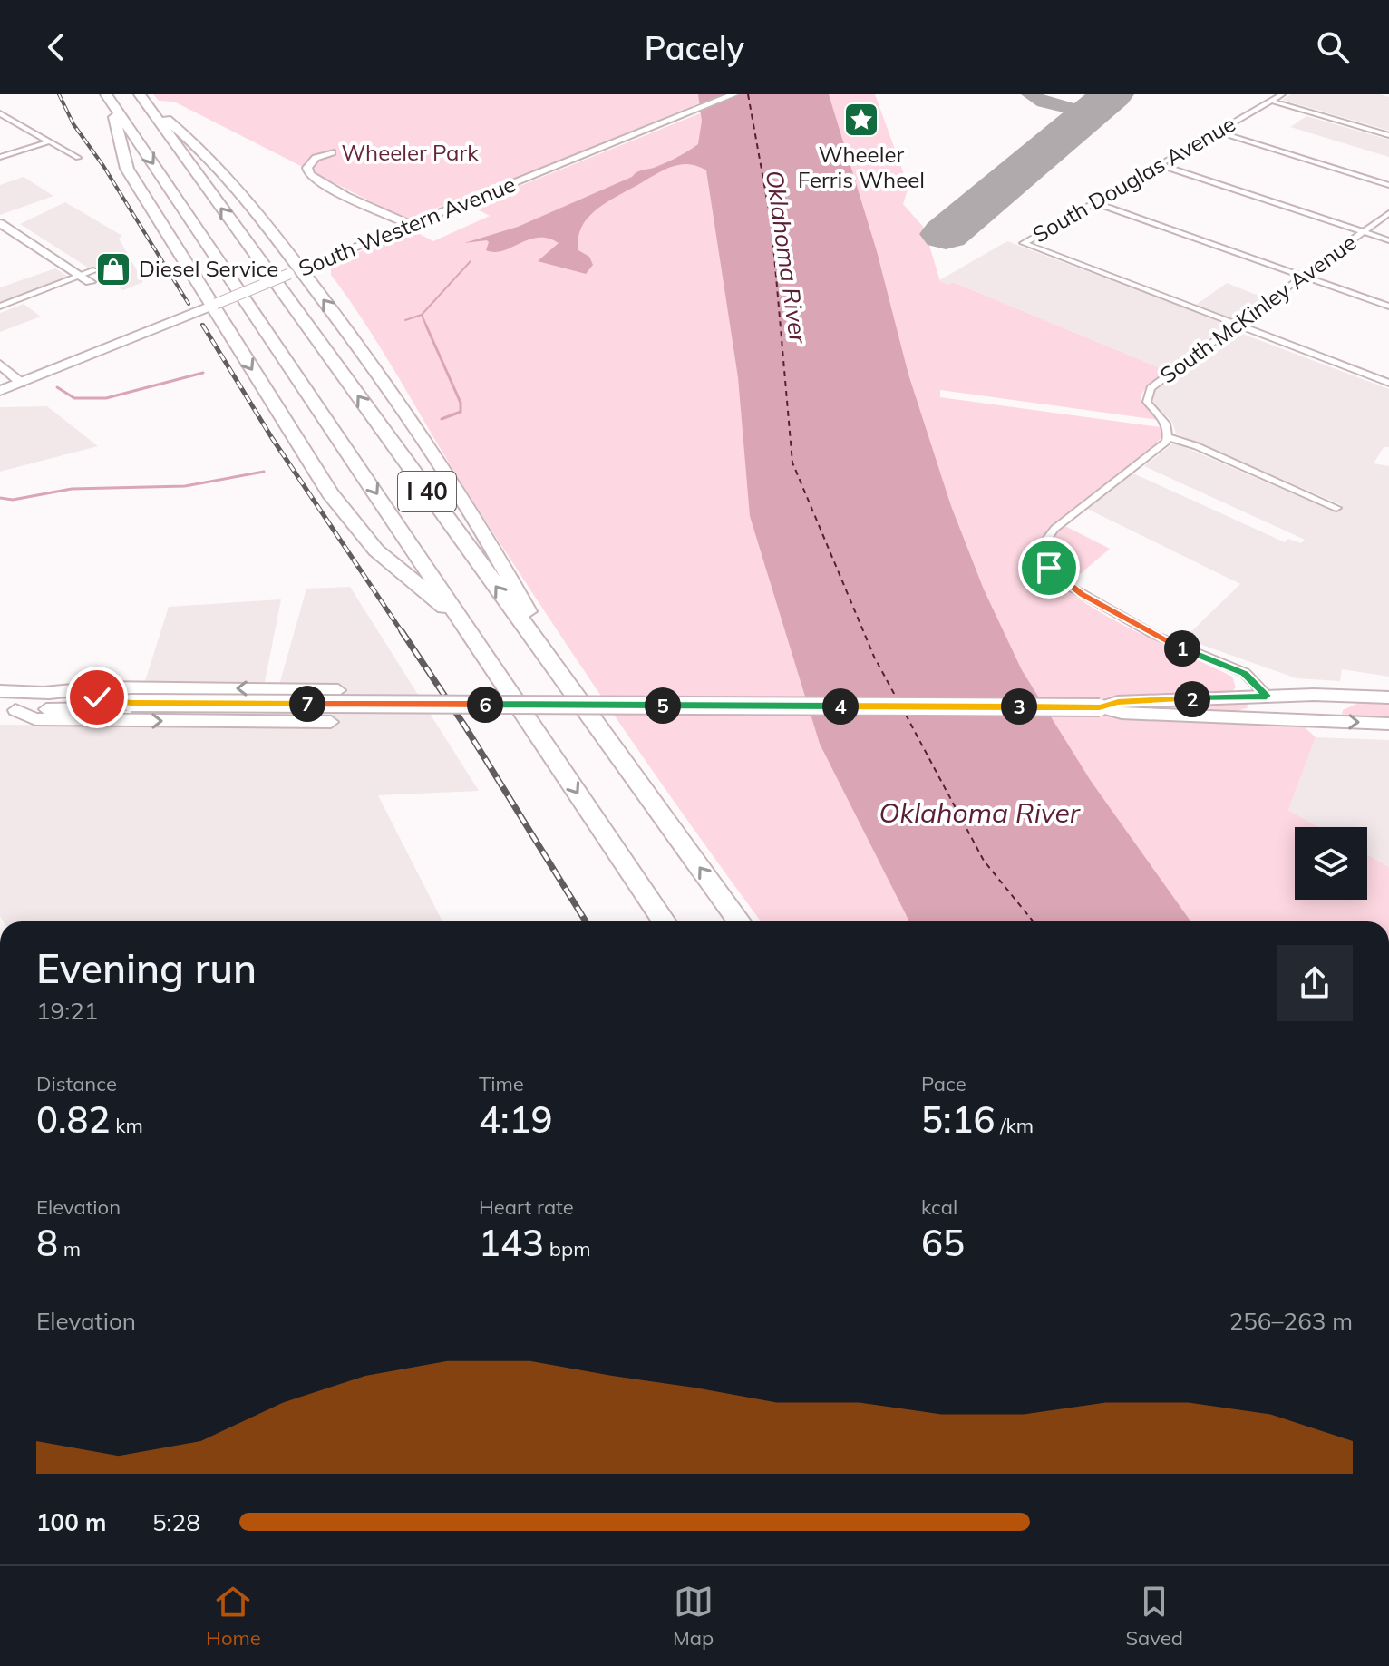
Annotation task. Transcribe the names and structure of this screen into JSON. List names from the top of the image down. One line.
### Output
{"streets":{"highway":["I 40"],"main road":["South Western Avenue"],"street":["South Douglas Avenue","South McKinley Avenue"]},"crossings":[["South Douglas Avenue","South McKinley Avenue"]],"water":["Oklahoma River"],"parks":["Wheeler Park"],"places":{"place":["Wheeler Ferris Wheel"],"shop":["Diesel Service"]},"page":{"header":"Pacely","pins":["1","2","7","6","5","3","4"],"heading":["Evening run","19:21"],"stats":[["Distance","0.82 km"],["Time","4:19"],["Pace","5:16 /km"],["Elevation","8 m"],["Heart rate","143 bpm"],["kcal","65"]],"chart":["Elevation","256–263 m"],"list":[{"name":"100 m","note":"5:28"}],"tabs":["Home","Map","Saved"]}}
